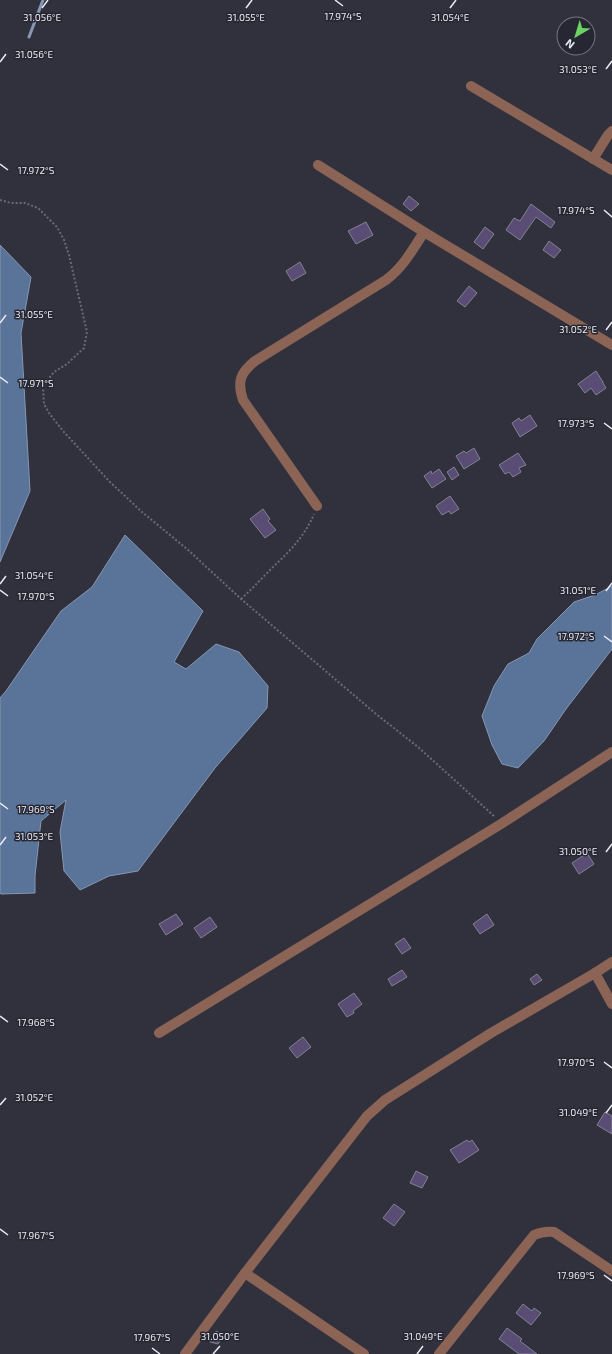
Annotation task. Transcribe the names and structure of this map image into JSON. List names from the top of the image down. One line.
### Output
{"north":"bottom left","coordinates":["17.974°S","31.054°E","31.056°E","31.055°E","31.053°E","17.972°S","31.052°E","17.971°S","17.973°S","31.051°E","17.970°S","17.969°S","31.050°E","17.968°S","31.049°E","17.967°S"]}
